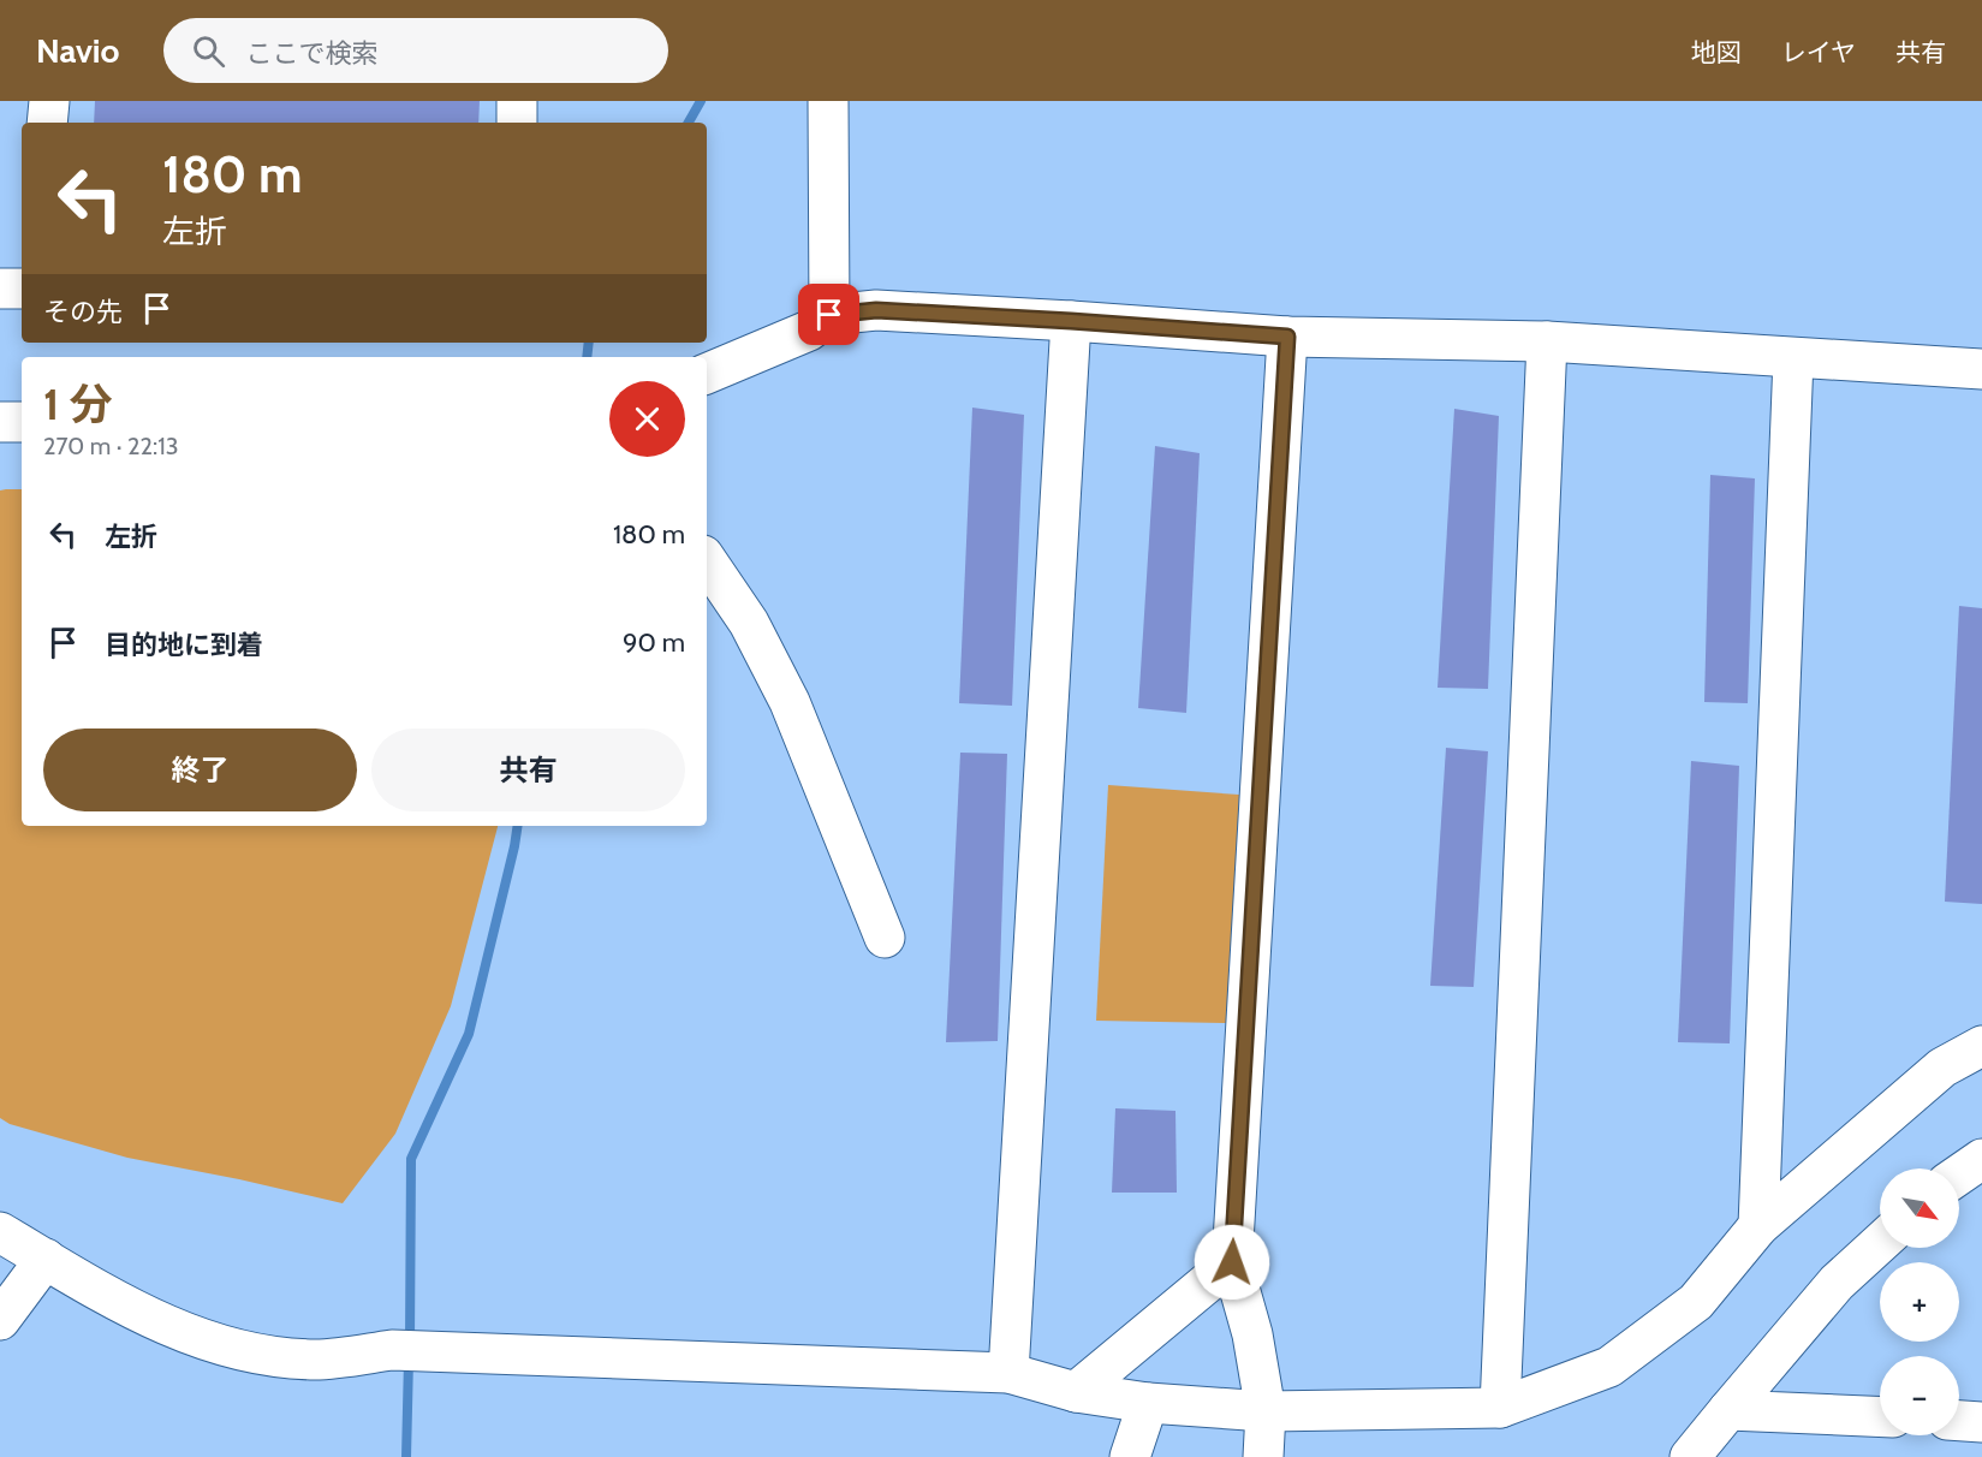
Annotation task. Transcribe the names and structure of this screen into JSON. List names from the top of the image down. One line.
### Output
{"north":"bottom right","page":{"header":"Navio","search":"ここで検索","nav":["地図","レイヤ","共有"],"turn":["180 m","左折"],"then":"その先","heading":["1 分","270 m · 22:13"],"list":[{"name":"左折","value":"180 m"},{"name":"目的地に到着","value":"90 m"}],"buttons":["終了","共有"],"map_buttons":["+","−"]}}
